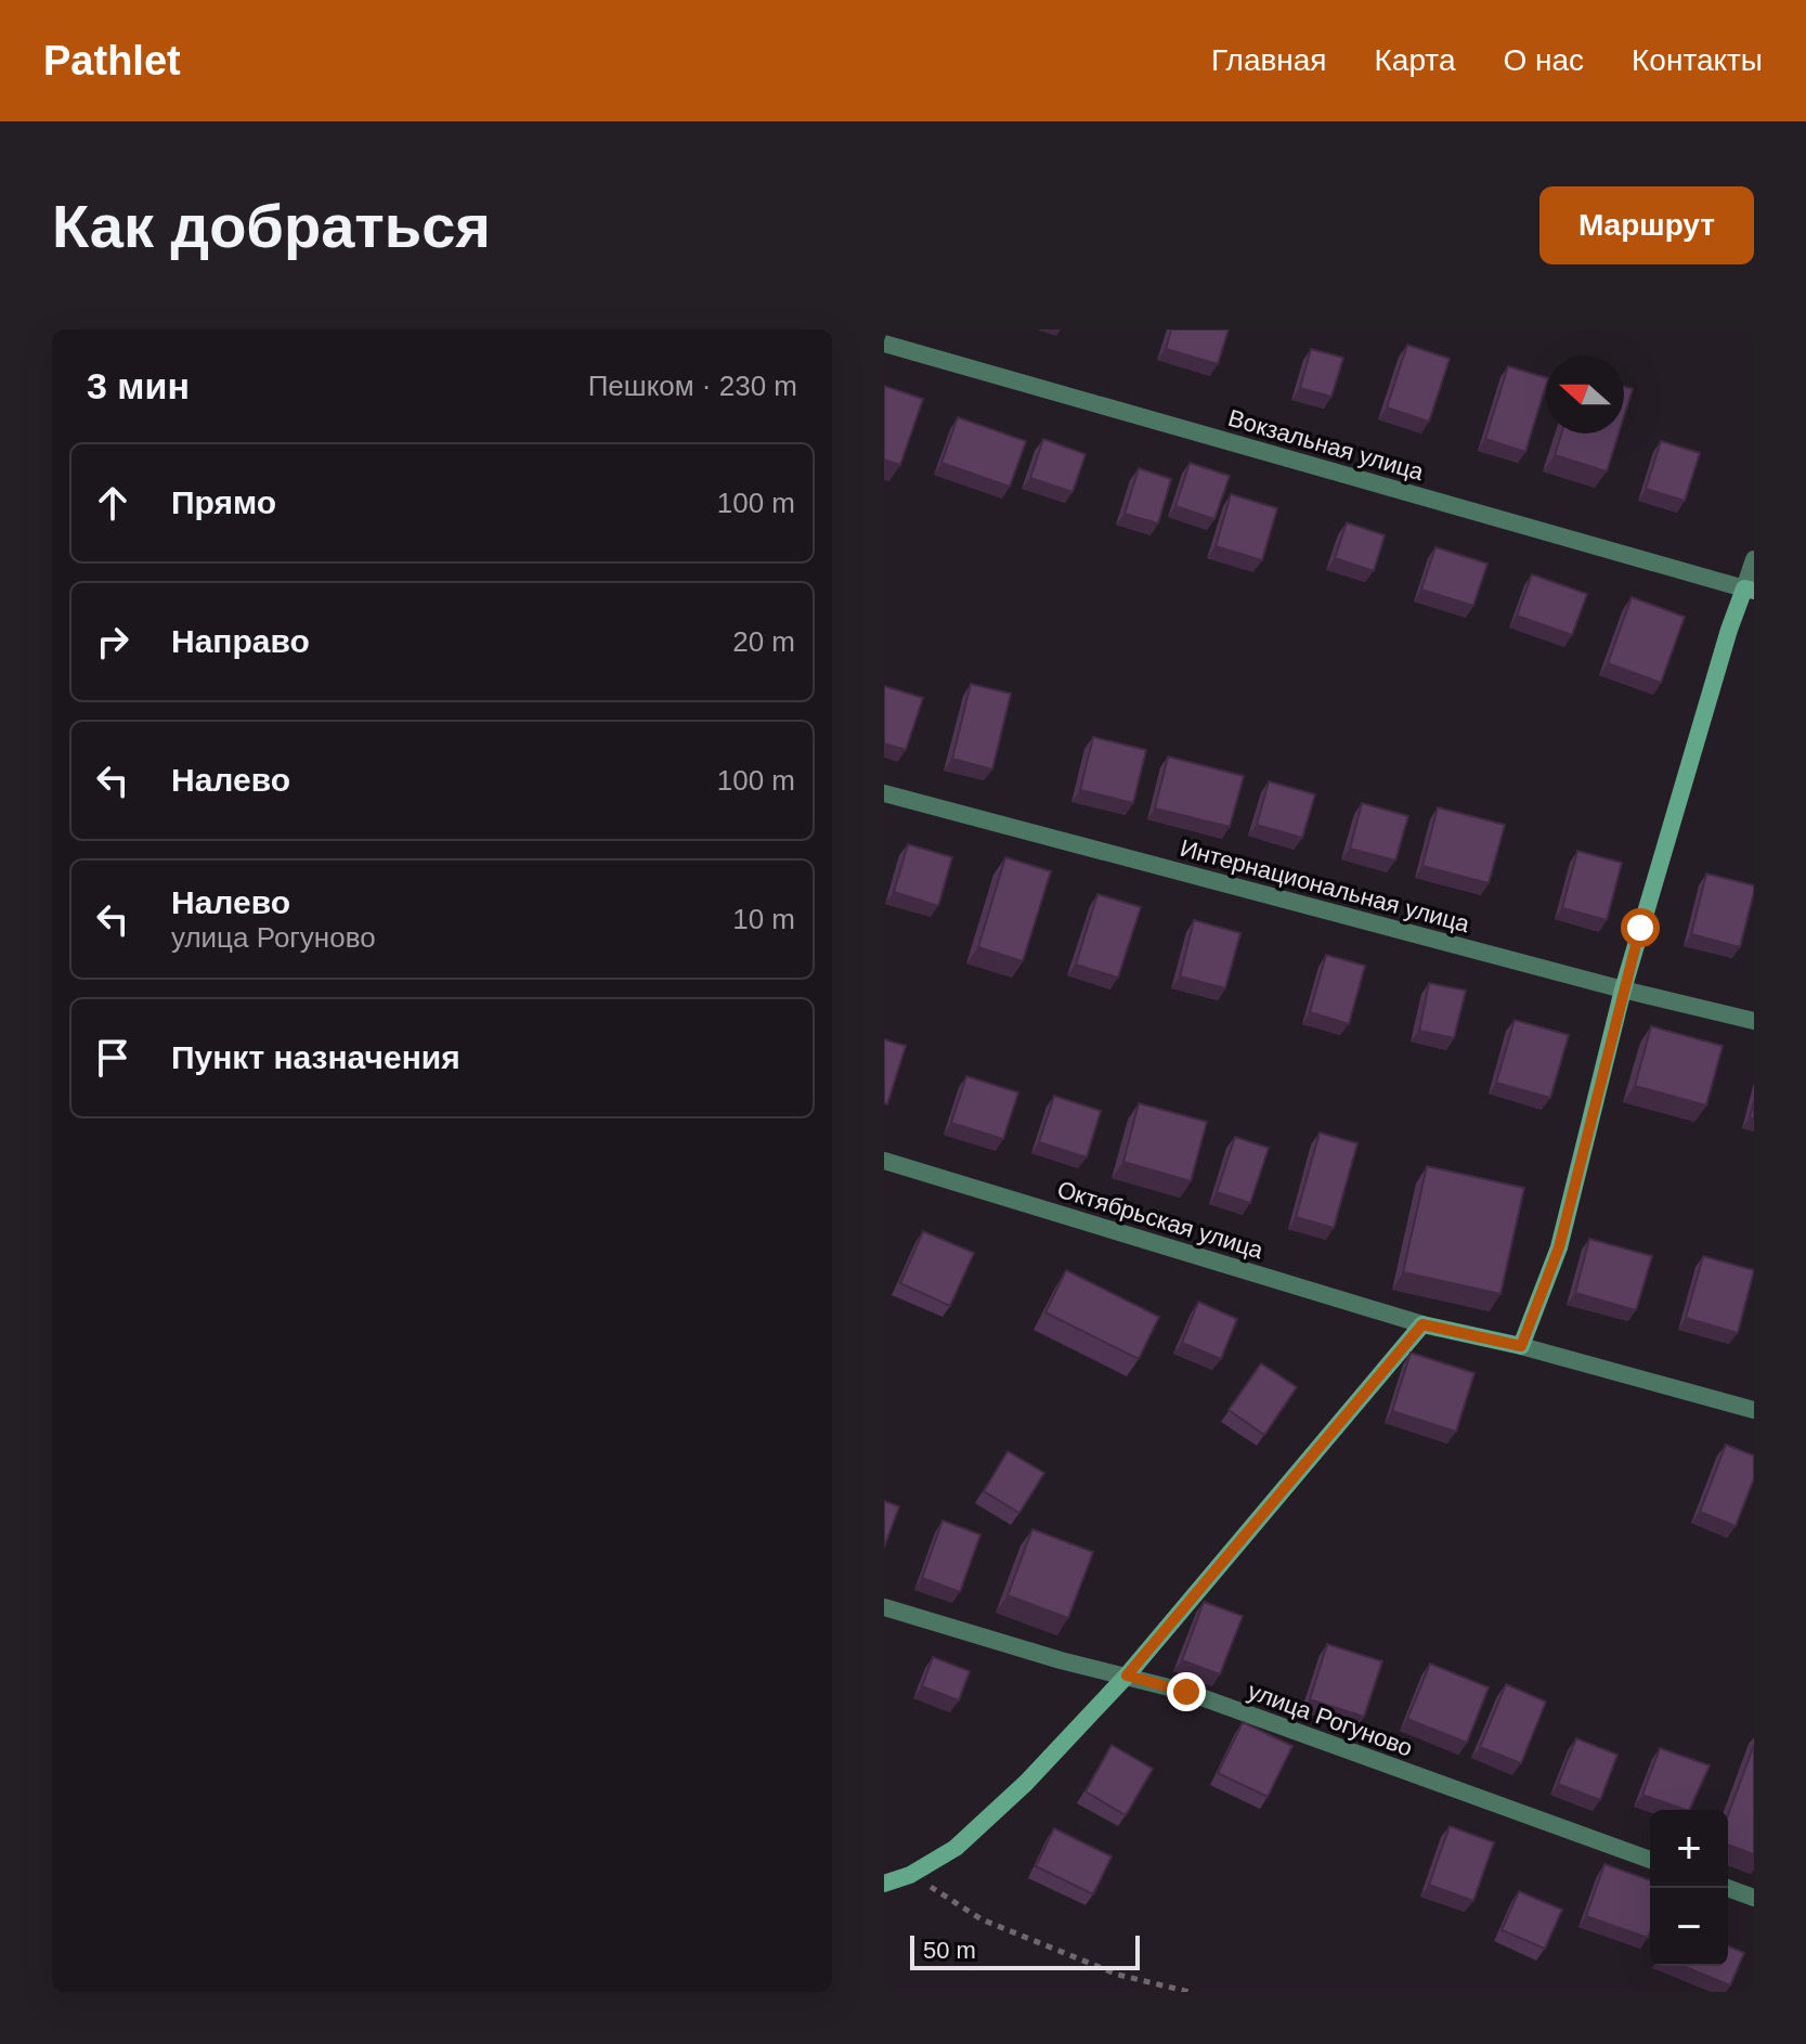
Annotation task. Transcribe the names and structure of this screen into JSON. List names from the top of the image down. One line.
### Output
{"streets":{"street":["Вокзальная улица","Интернациональная улица","Октябрьская улица","улица Рогуново"]},"scale_bar":"50 m","north":"left","page":{"header":"Pathlet","nav":["Главная","Карта","О нас","Контакты"],"buttons":"Маршрут","title":"Как добраться","heading":["3 мин","Пешком · 230 m"],"list":[["Прямо","100 m"],["Направо","20 m"],["Налево","100 m"],["Налево","улица Рогуново","10 m"],"Пункт назначения"],"map_buttons":["+","−"],"scale":"50 m"}}
